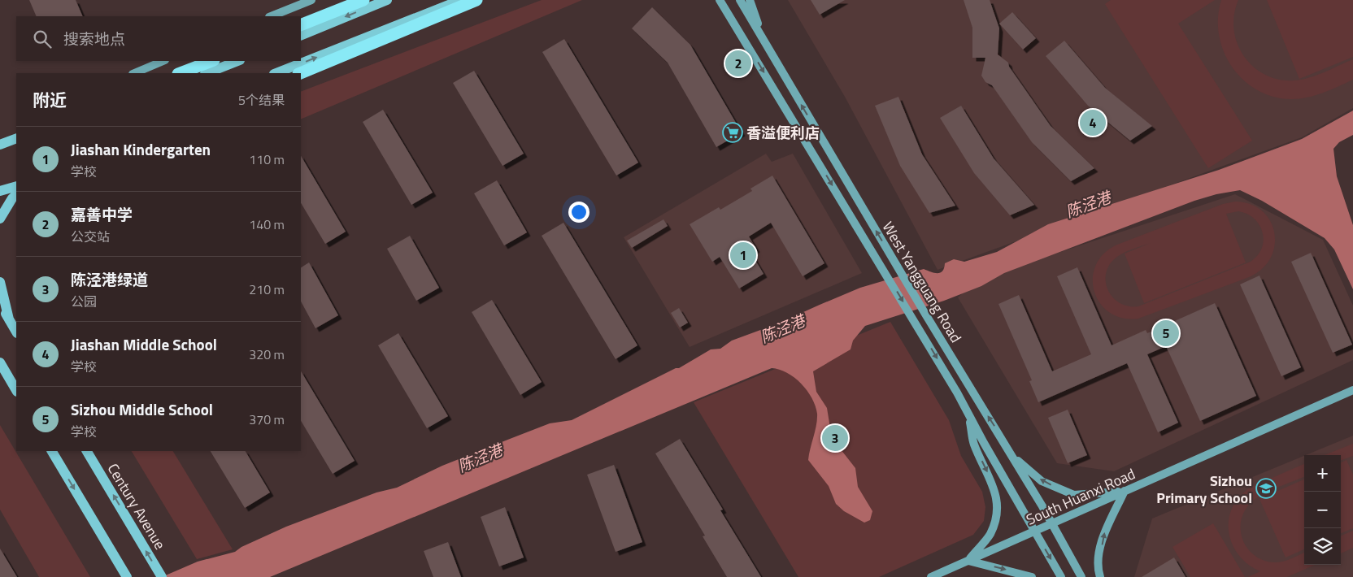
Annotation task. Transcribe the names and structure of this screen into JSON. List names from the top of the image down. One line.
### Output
{"streets":{"main road":["West Yangguang Road","South Huanxi Road","Century Avenue"]},"crossings":[["West Yangguang Road","South Huanxi Road"]],"water":["陈泾港"],"places":{"supermarket":["香溢便利店"],"school or university":["Sizhou Primary School"]},"page":{"search":"搜索地点","pins":["2","4","1","5","3"],"heading":["附近","5个结果"],"list":[{"mark":"1","name":"Jiashan Kindergarten","note":"学校","value":"110 m"},{"mark":"2","name":"嘉善中学","note":"公交站","value":"140 m"},{"mark":"3","name":"陈泾港绿道","note":"公园","value":"210 m"},{"mark":"4","name":"Jiashan Middle School","note":"学校","value":"320 m"},{"mark":"5","name":"Sizhou Middle School","note":"学校","value":"370 m"}],"map_buttons":["+","−"]}}
